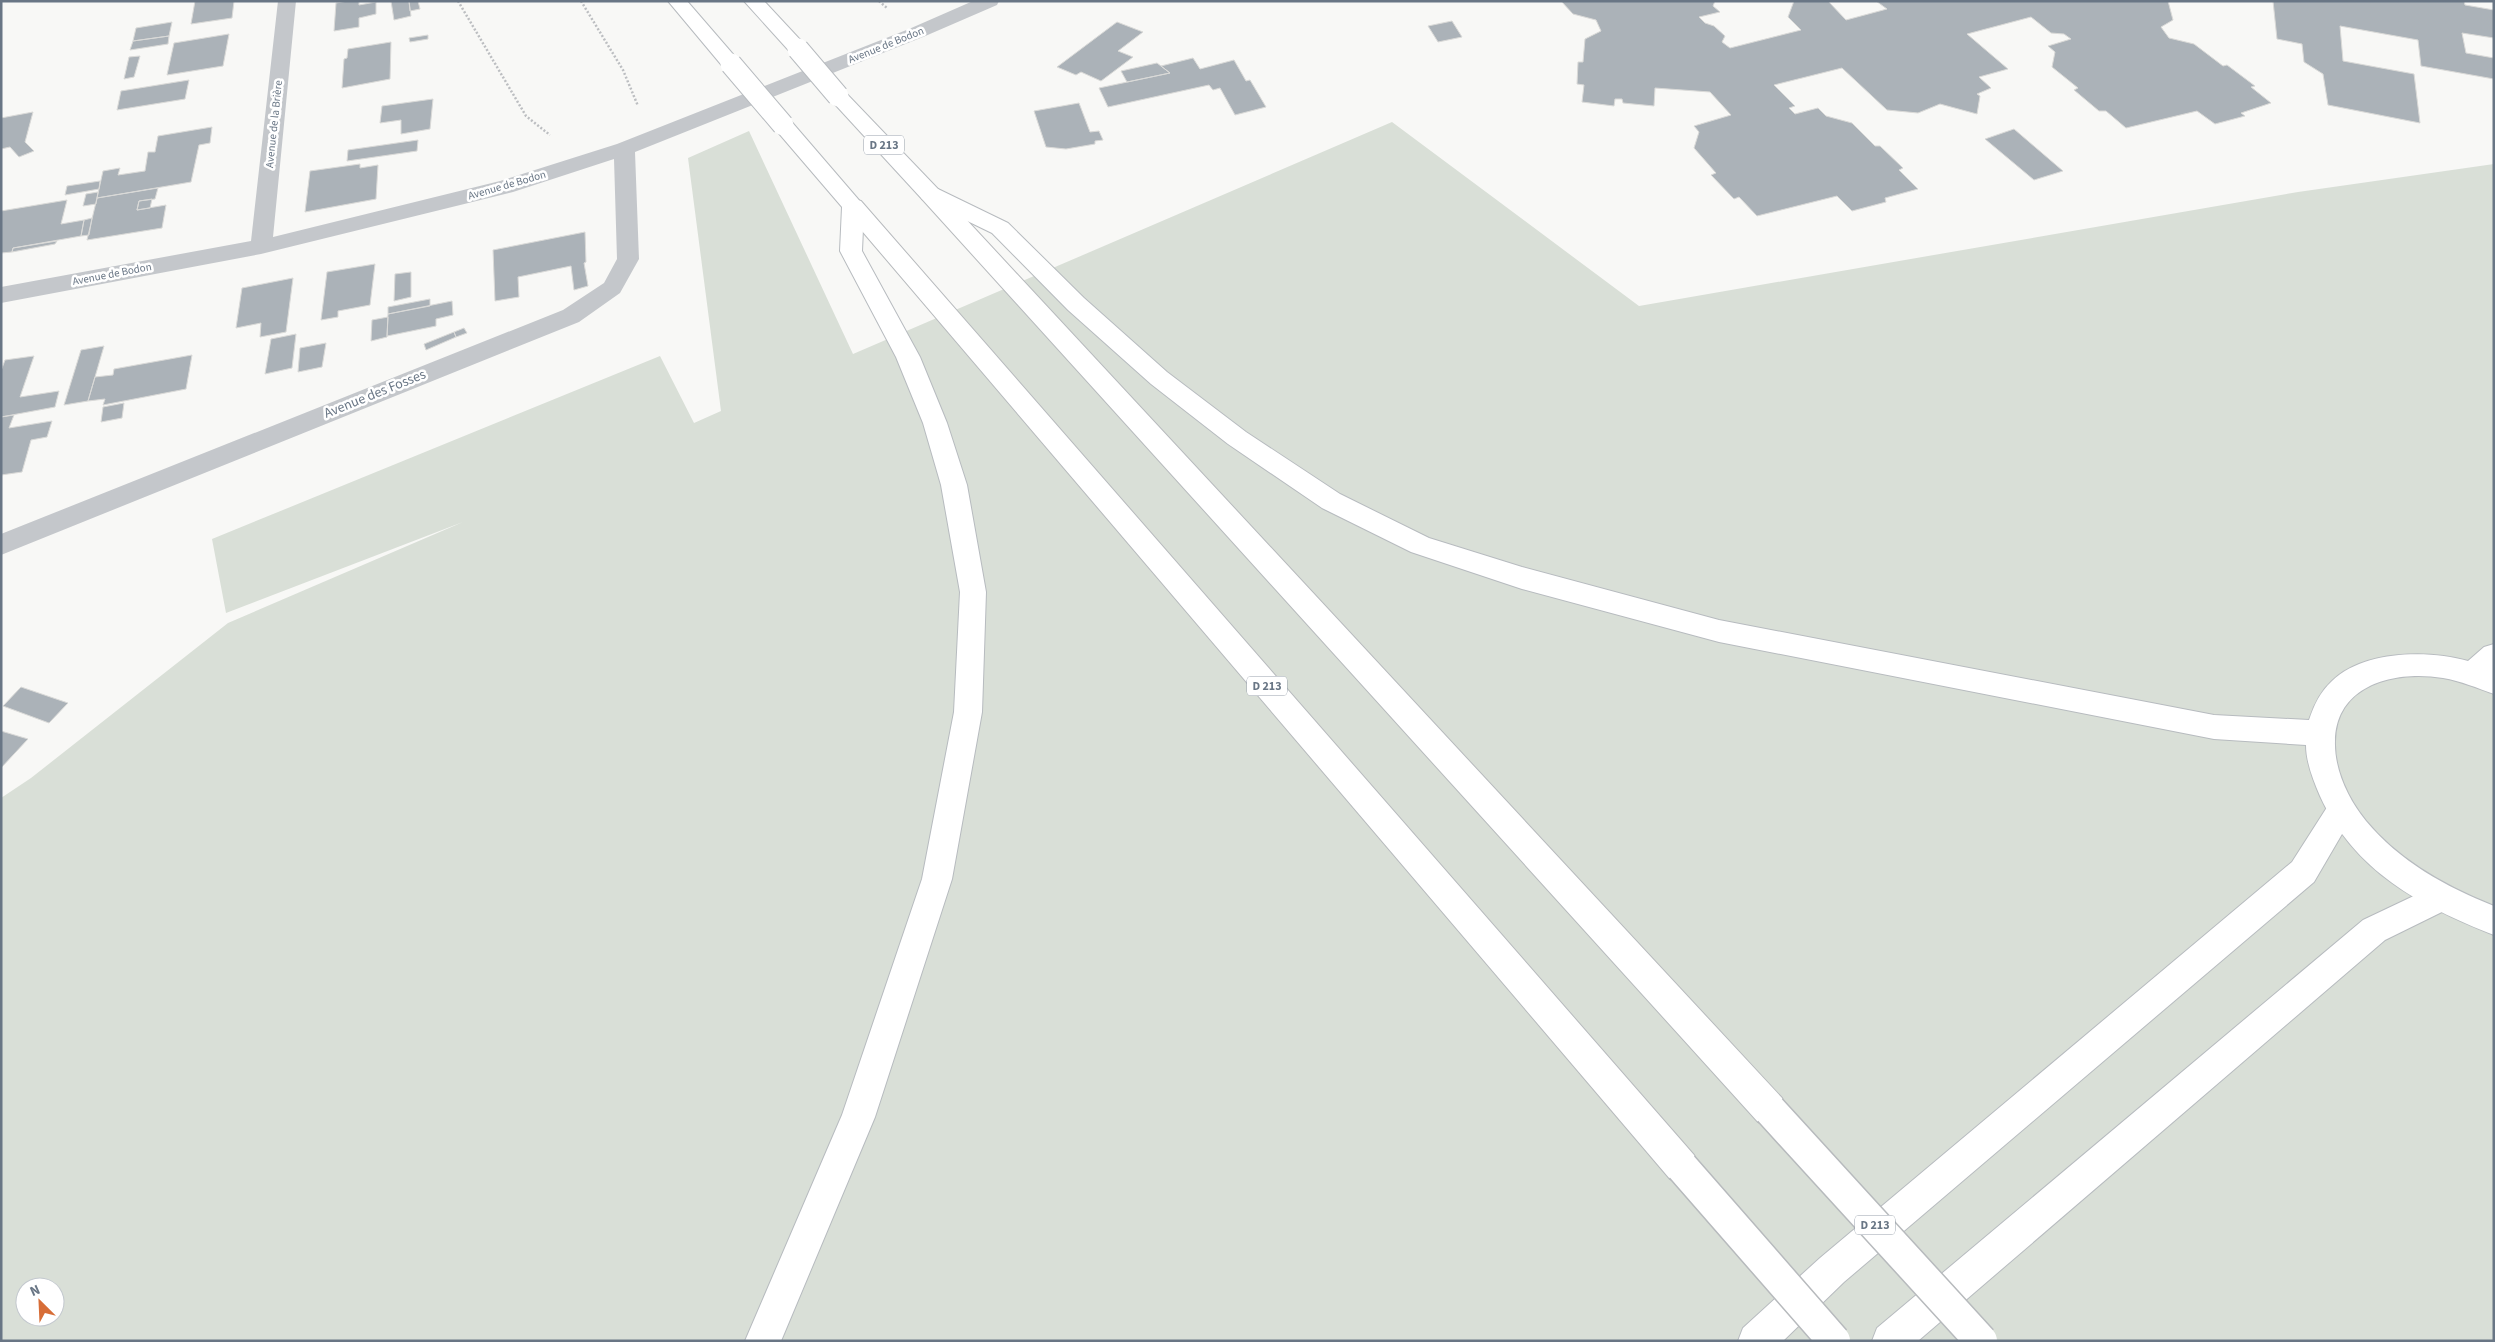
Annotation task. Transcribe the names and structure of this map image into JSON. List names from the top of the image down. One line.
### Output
{"streets":{"main road":["D 213"],"street":["Avenue de Bodon","Avenue de la Brière","Avenue des Fosses"]},"crossings":[["Avenue de Bodon","Avenue de la Brière"],["Avenue de Bodon","Avenue des Fosses"]],"north":"top left"}
